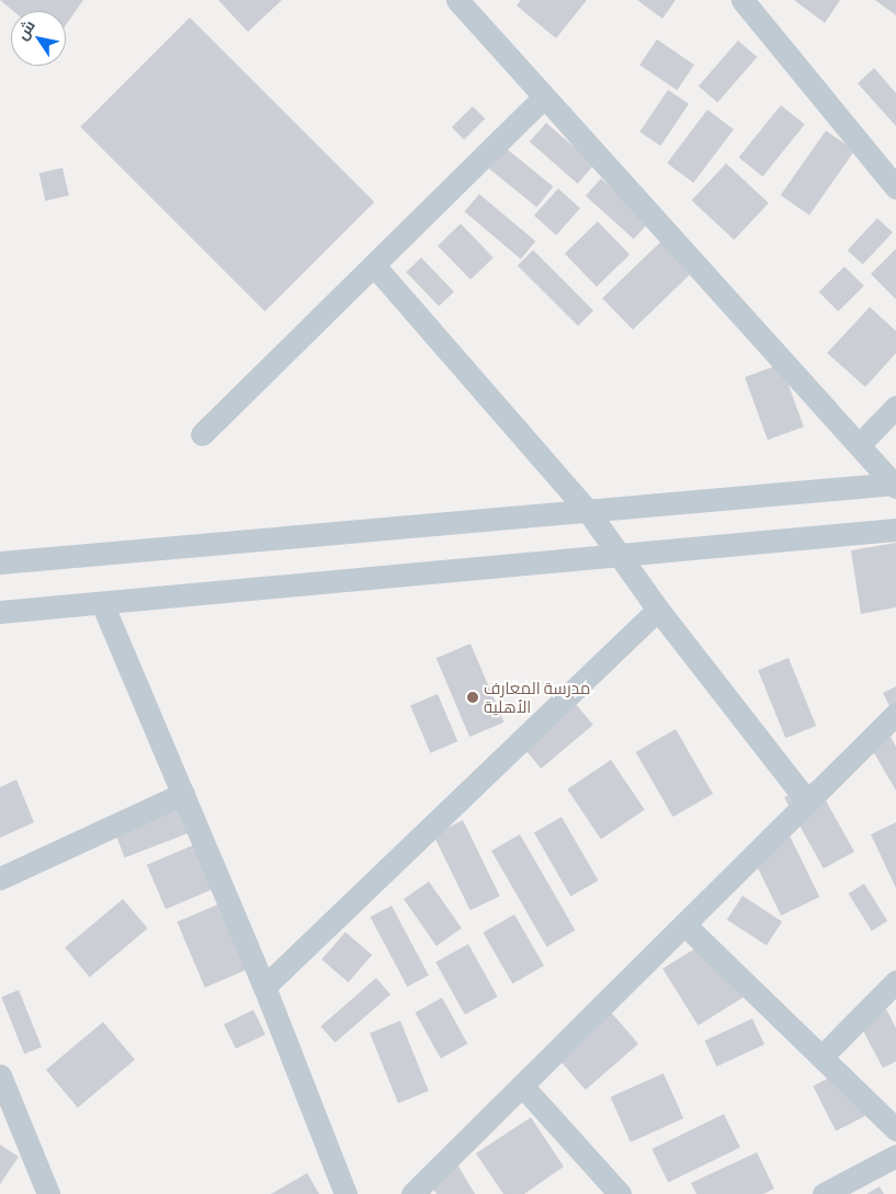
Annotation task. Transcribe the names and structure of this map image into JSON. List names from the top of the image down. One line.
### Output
{"places":["مدرسة المعارف الأهلية"],"north":"top left"}
